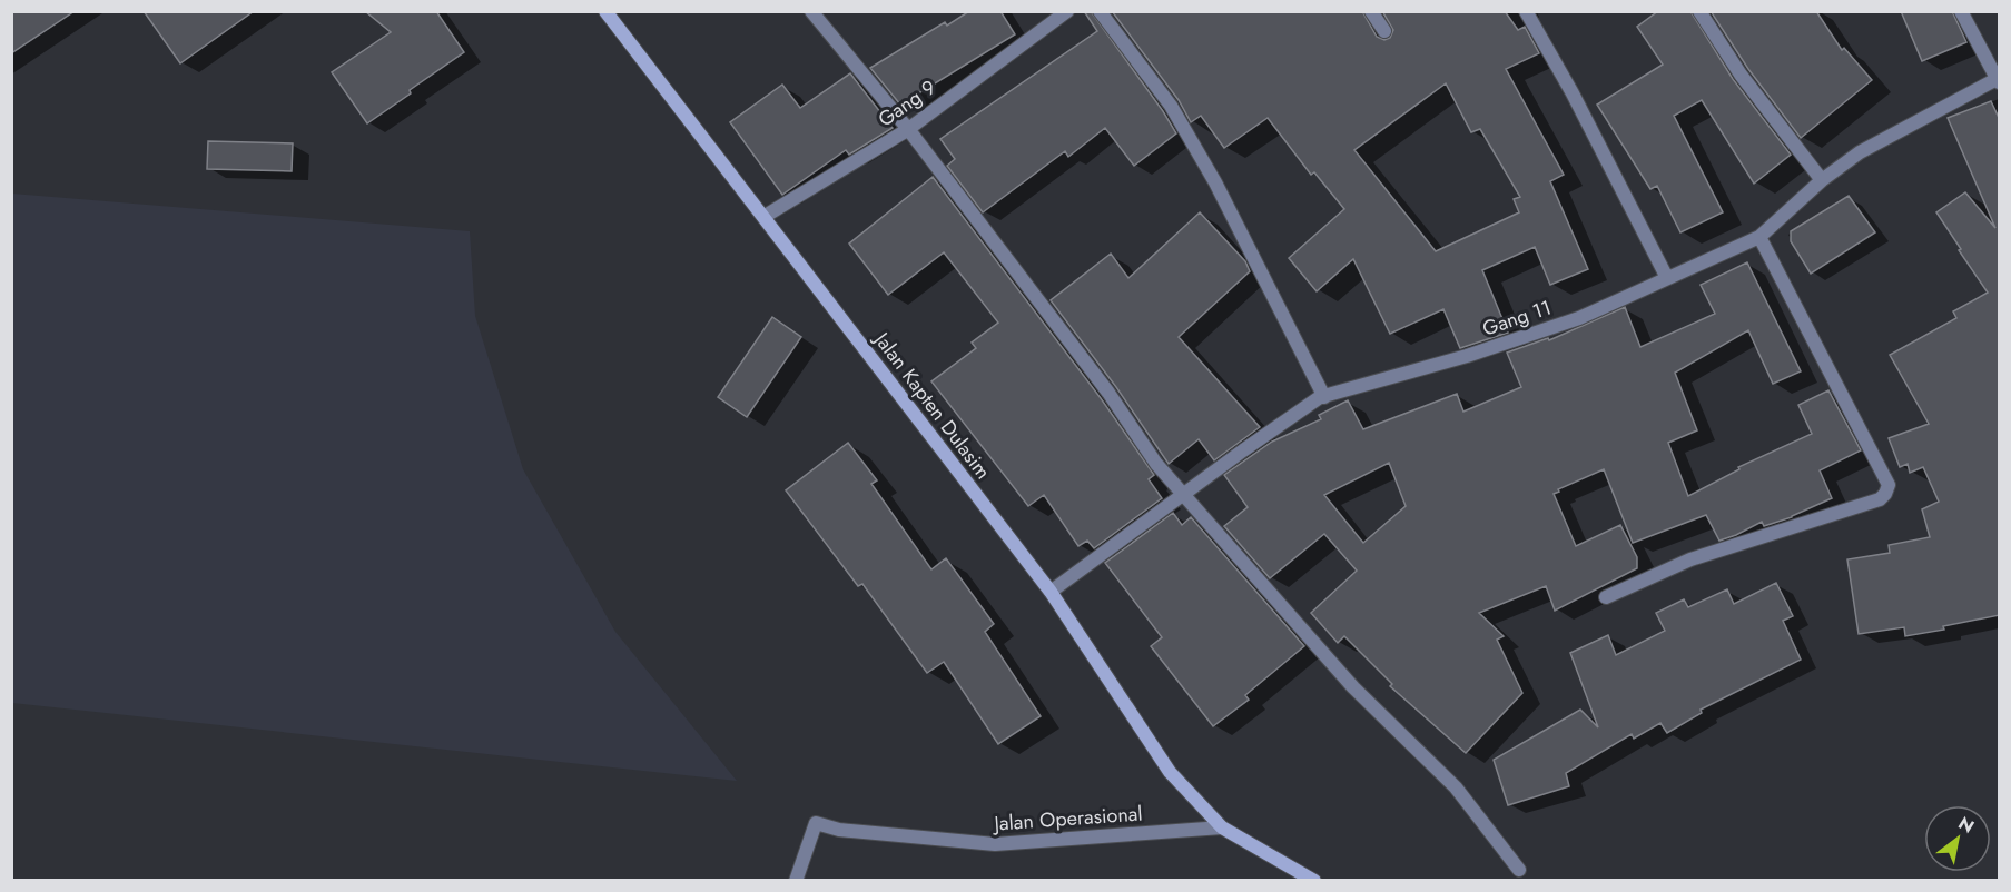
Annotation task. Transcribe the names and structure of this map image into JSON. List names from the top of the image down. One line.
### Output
{"streets":{"main road":["Jalan Kapten Dulasim"],"street":["Gang 9","Gang 11","Jalan Operasional"]},"crossings":[["Gang 9","Jalan Kapten Dulasim"],["Gang 11","Jalan Kapten Dulasim"],["Jalan Kapten Dulasim","Jalan Operasional"]],"north":"top right"}
